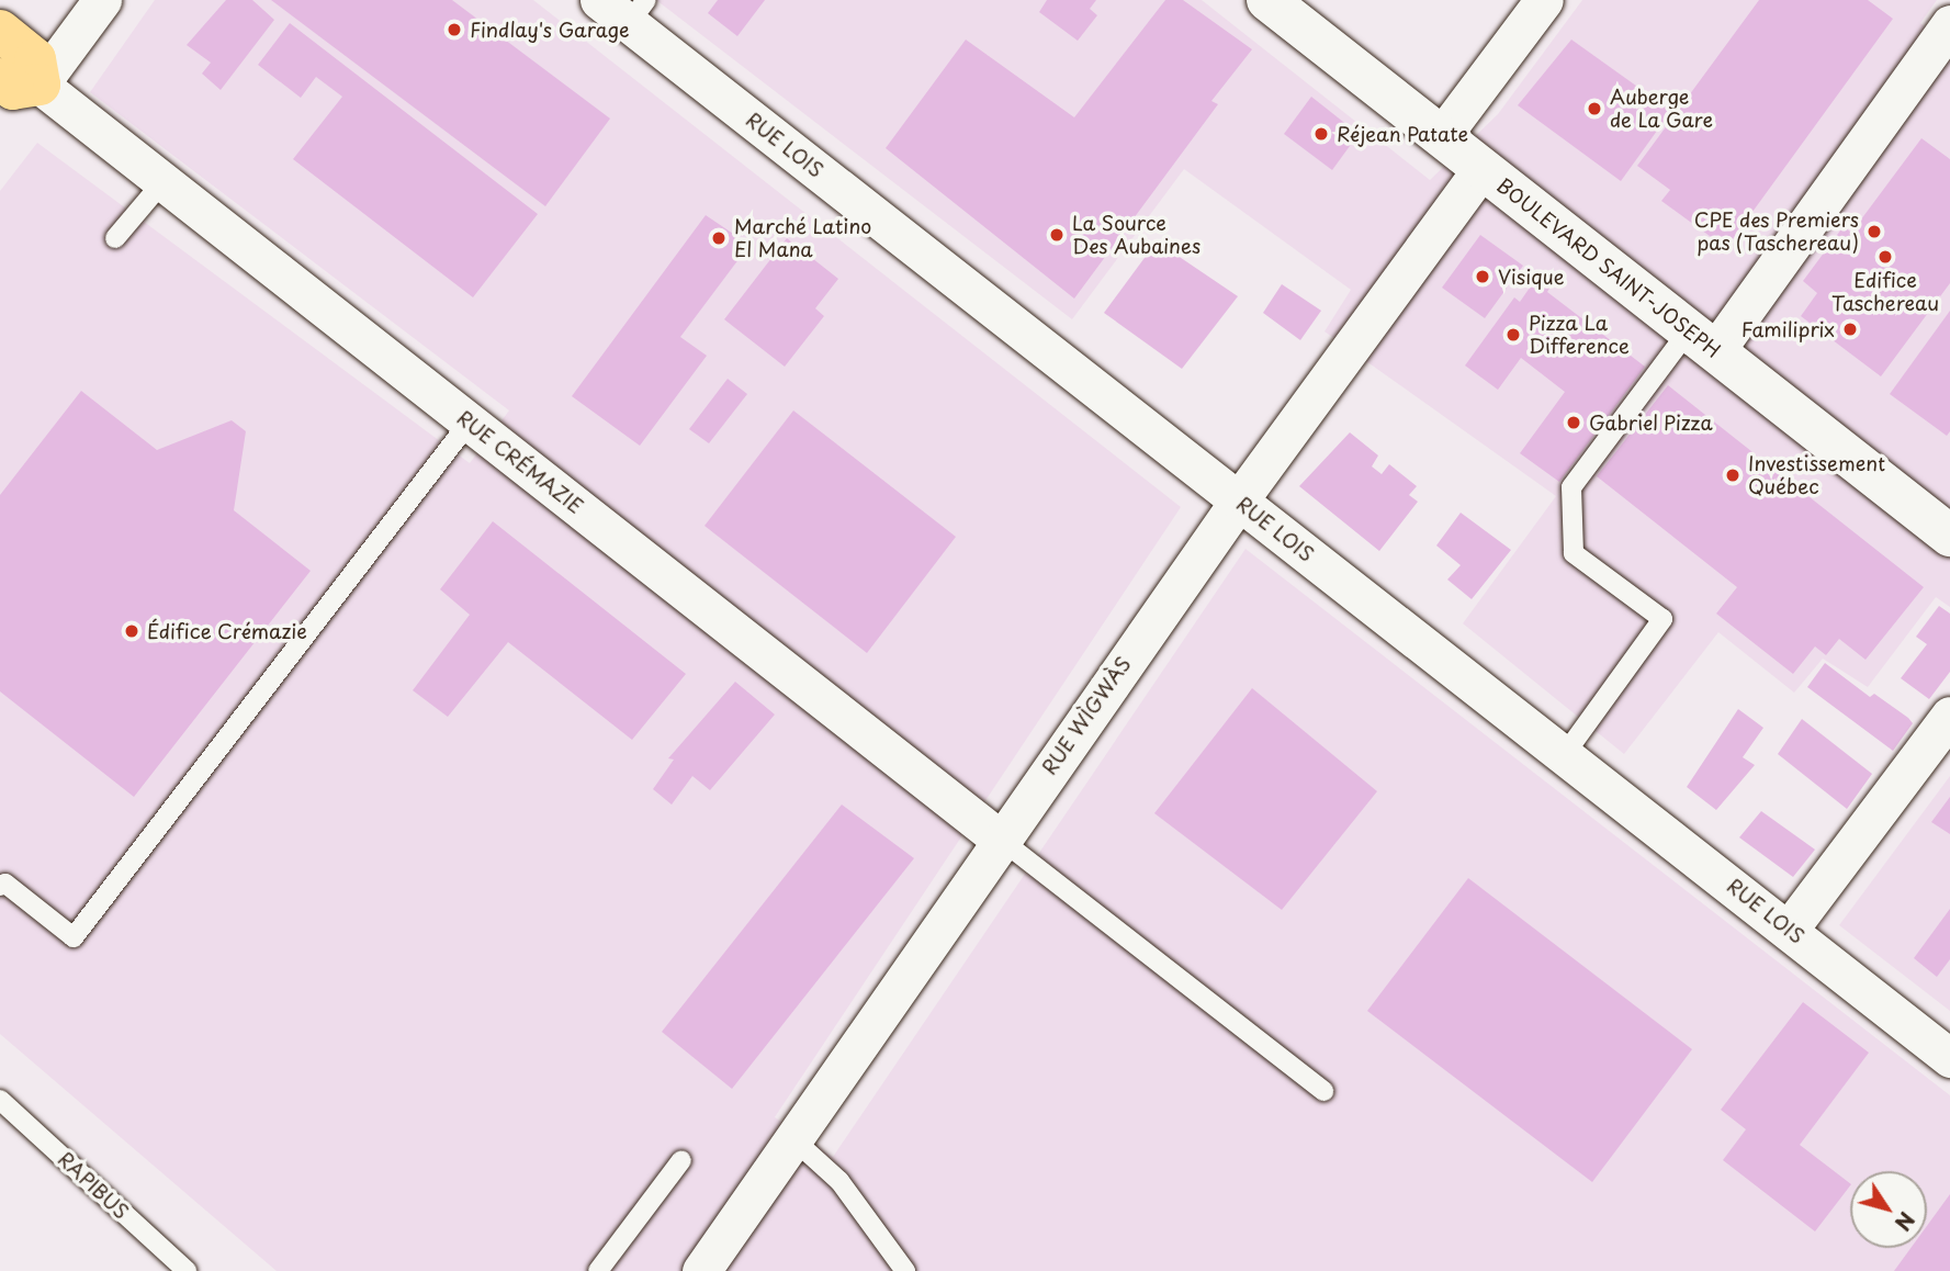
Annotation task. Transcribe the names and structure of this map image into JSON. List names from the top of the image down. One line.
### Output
{"streets":{"main road":["BOULEVARD SAINT-JOSEPH"],"street":["RUE LOIS","RUE CRÉMAZIE","RUE WÌGWÀS"],"lane":["RAPIBUS"]},"crossings":[["RUE LOIS","RUE WÌGWÀS"],["BOULEVARD SAINT-JOSEPH","RUE WÌGWÀS"],["RUE CRÉMAZIE","RUE WÌGWÀS"]],"places":["Findlay's Garage","Auberge de La Gare","Réjean Patate","CPE des Premiers pas (Taschereau)","La Source Des Aubaines","Marché Latino El Mana","Edifice Taschereau","Visique","Familiprix","Pizza La Difference","Gabriel Pizza","Investissement Québec","Édifice Crémazie"],"north":"bottom right"}
